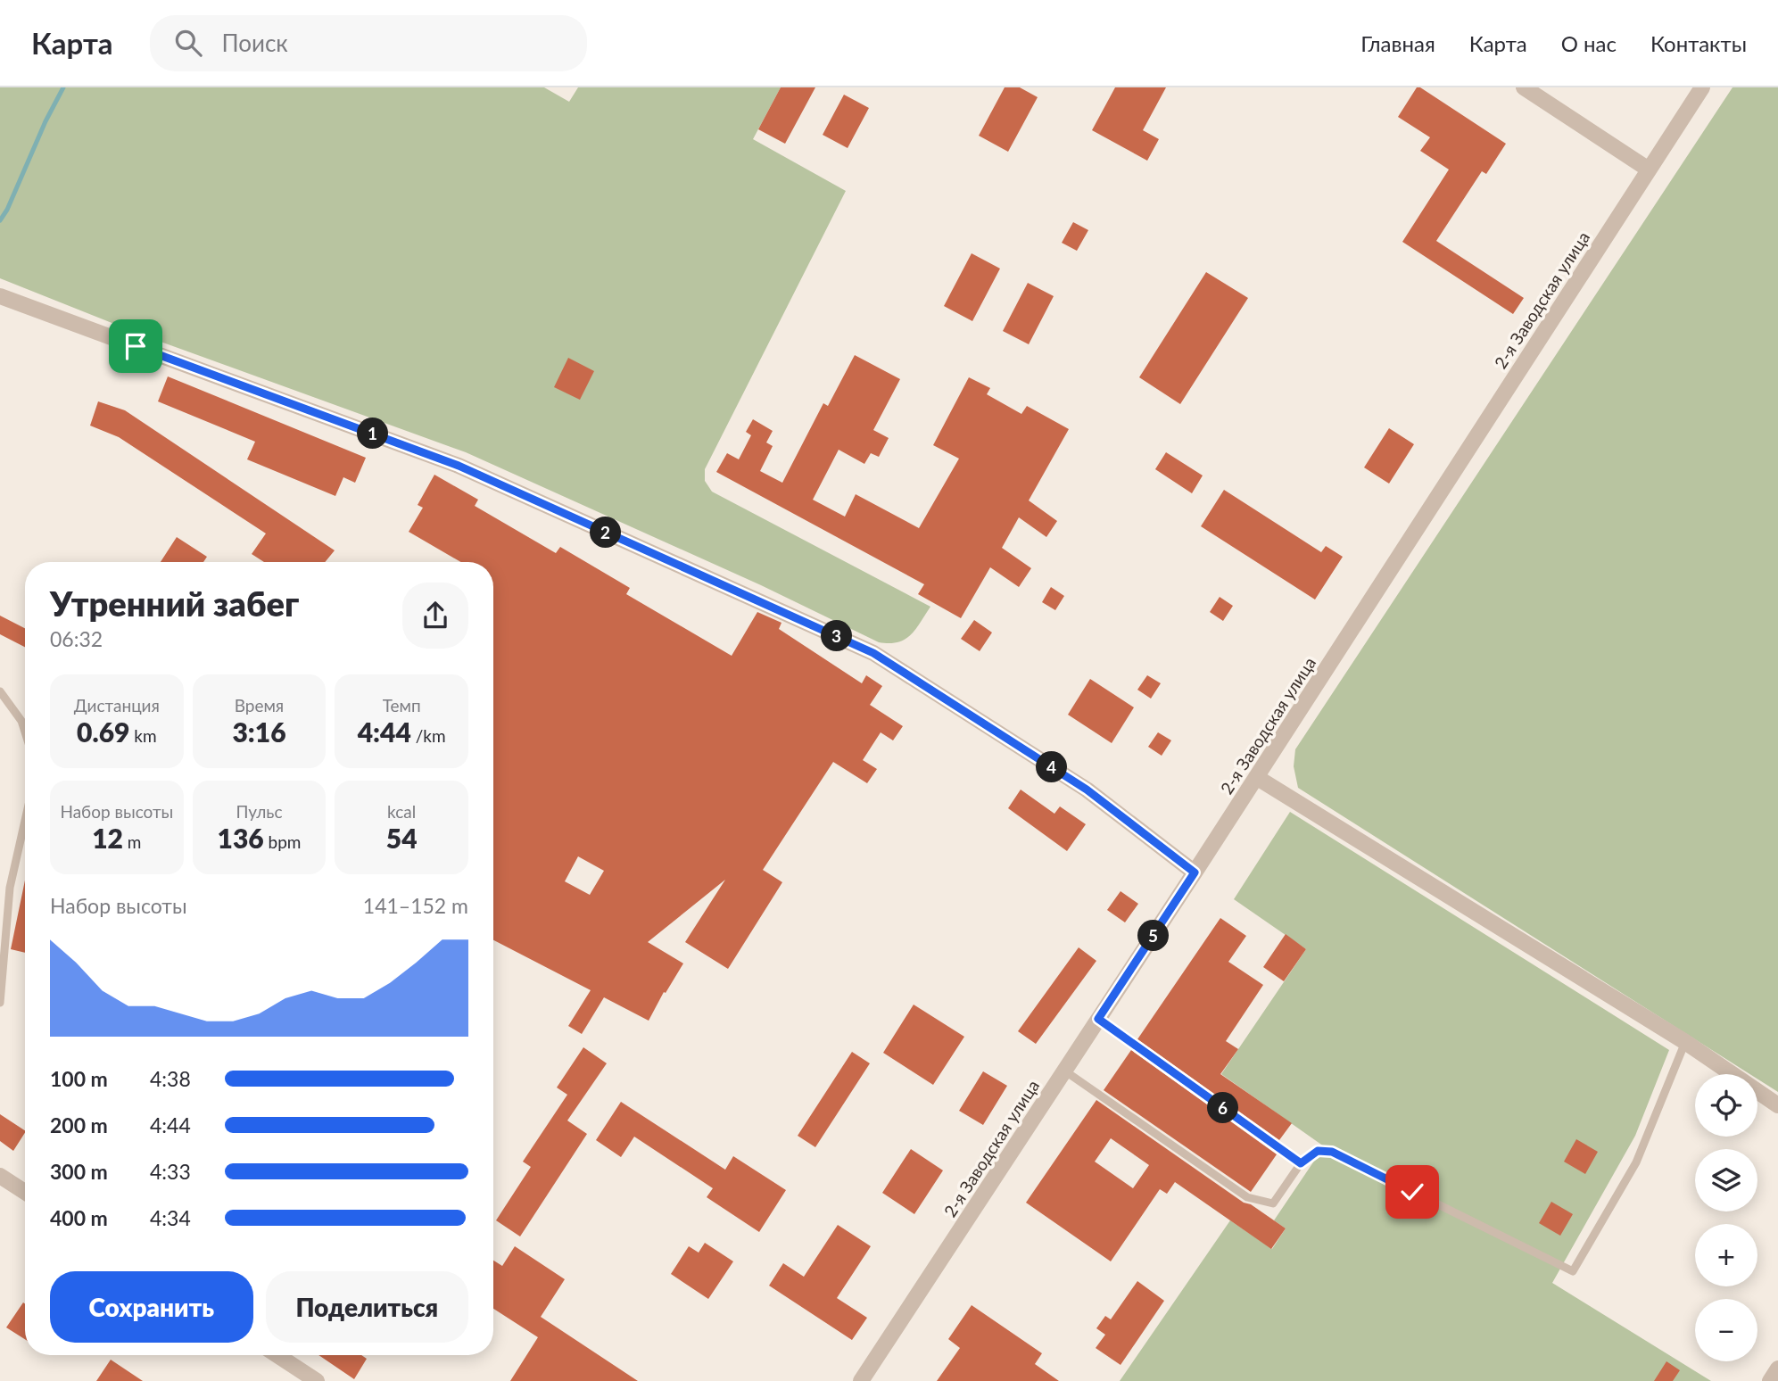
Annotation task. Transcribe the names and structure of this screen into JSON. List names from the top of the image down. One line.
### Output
{"streets":{"street":["2-я Заводская улица"]},"page":{"header":"Карта","search":"Поиск","nav":["Главная","Карта","О нас","Контакты"],"pins":["1","2","3","4","5","6"],"heading":["Утренний забег","06:32"],"stats":[["Дистанция","0.69 km"],["Время","3:16"],["Темп","4:44 /km"],["Набор высоты","12 m"],["Пульс","136 bpm"],["kcal","54"]],"chart":["Набор высоты","141–152 m"],"list":[{"name":"100 m","note":"4:38"},{"name":"200 m","note":"4:44"},{"name":"300 m","note":"4:33"},{"name":"400 m","note":"4:34"}],"map_buttons":["+","−"],"buttons":["Сохранить","Поделиться"]}}
